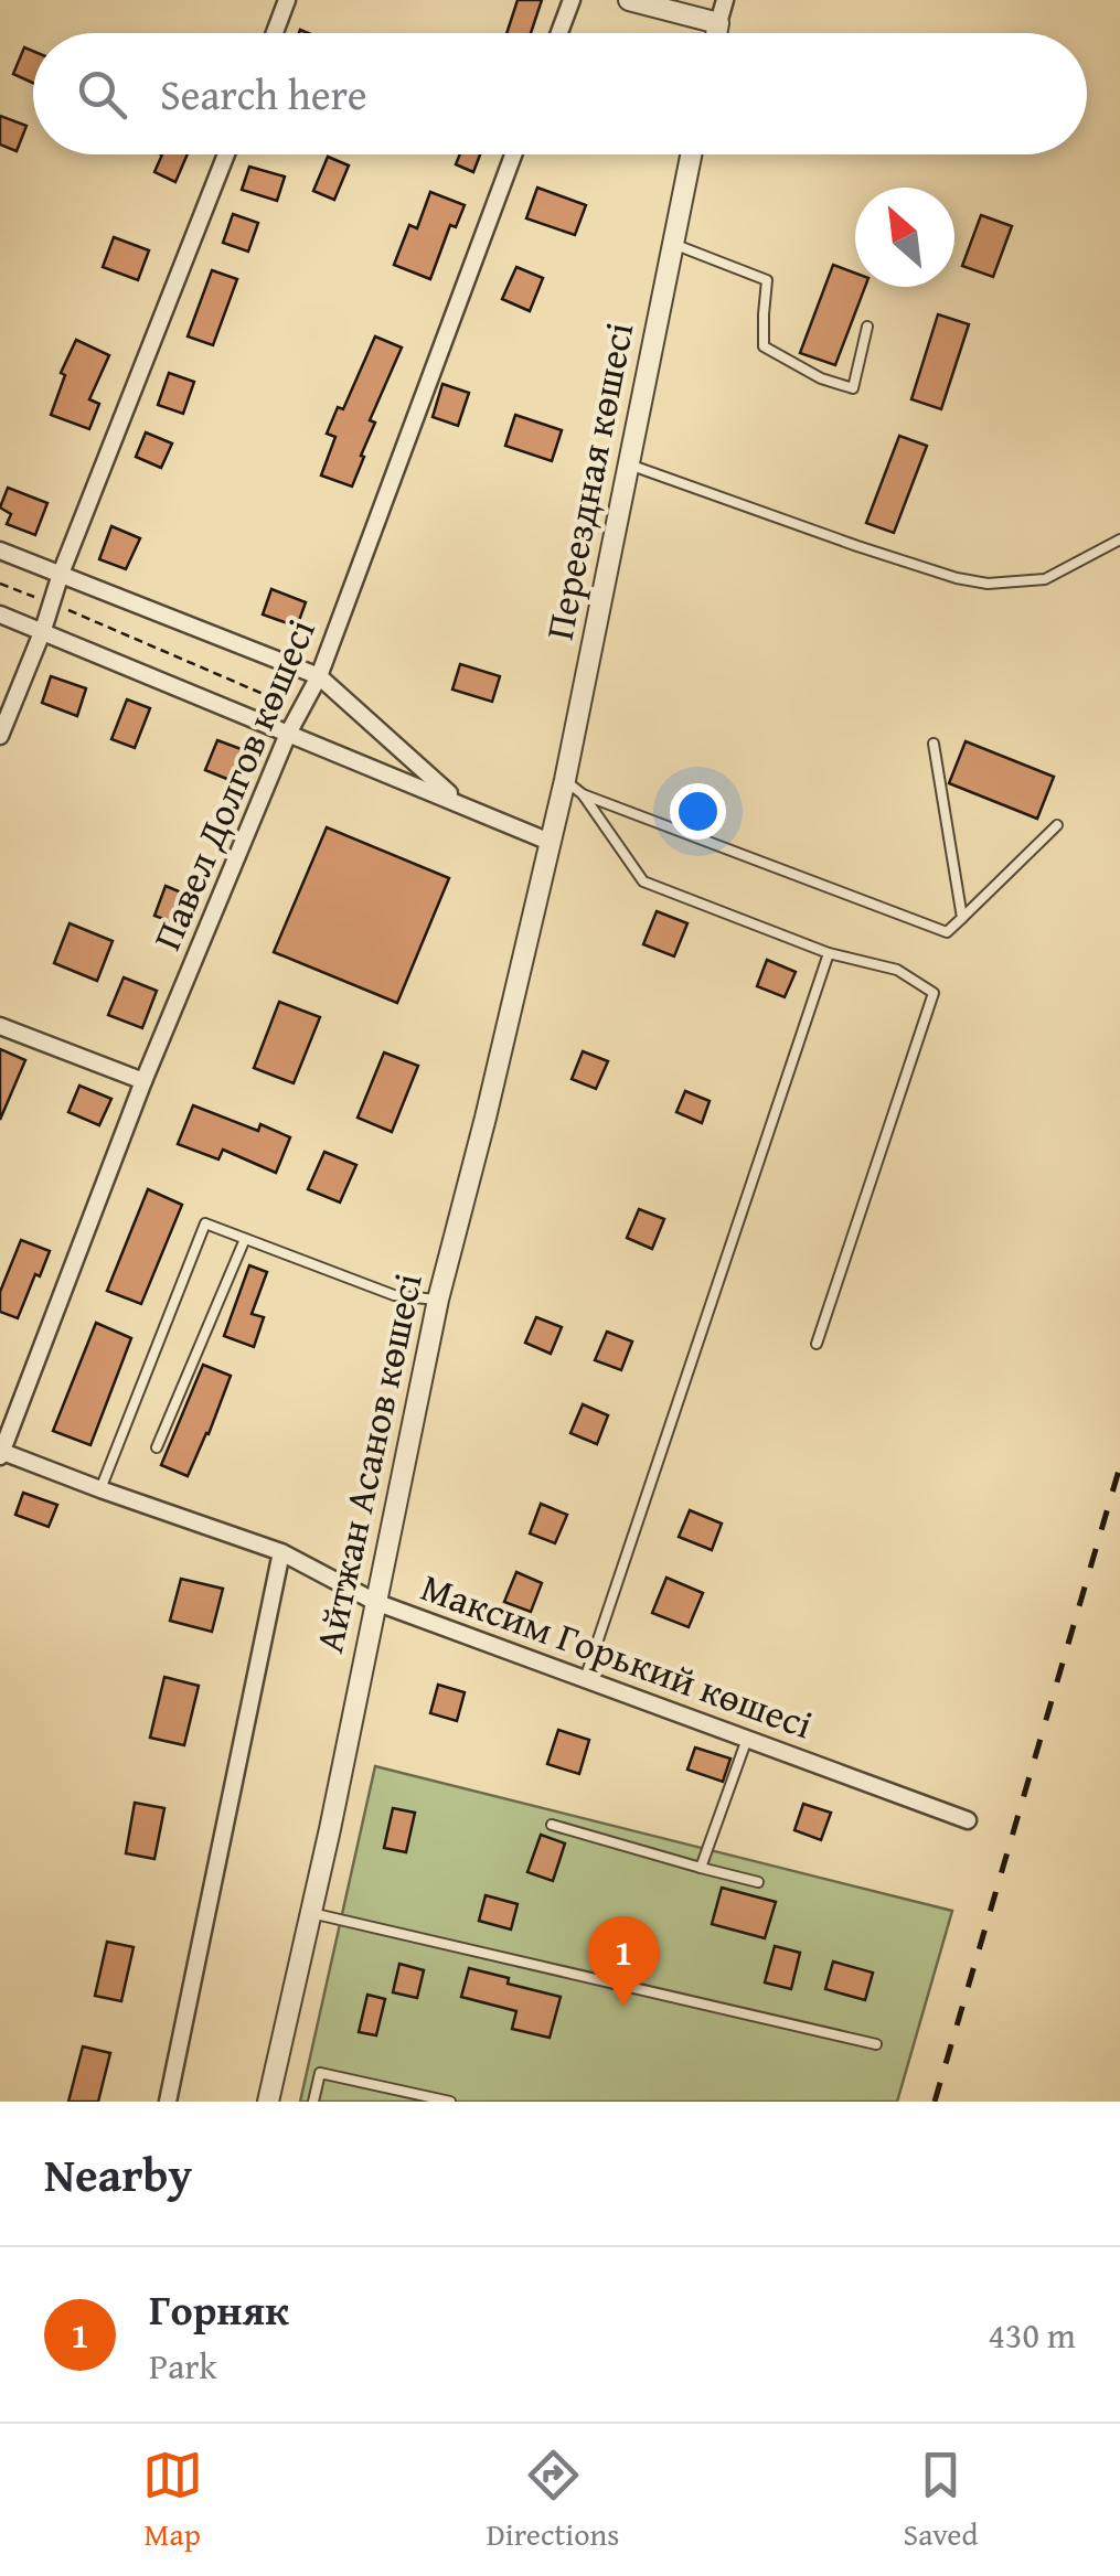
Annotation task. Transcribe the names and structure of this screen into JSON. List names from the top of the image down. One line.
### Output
{"streets":{"street":["Переездная көшесі","Павел Долгов көшесі","Айтжан Асанов көшесі","Максим Горький көшесі"]},"crossings":[["Переездная көшесі","Айтжан Асанов көшесі"],["Павел Долгов көшесі","Максим Горький көшесі"],["Айтжан Асанов көшесі","Максим Горький көшесі"]],"north":"top left","page":{"search":"Search here","pins":"1","heading":"Nearby","list":[{"mark":"1","name":"Горняк","note":"Park","value":"430 m"}],"nav":["Map","Directions","Saved"]}}
